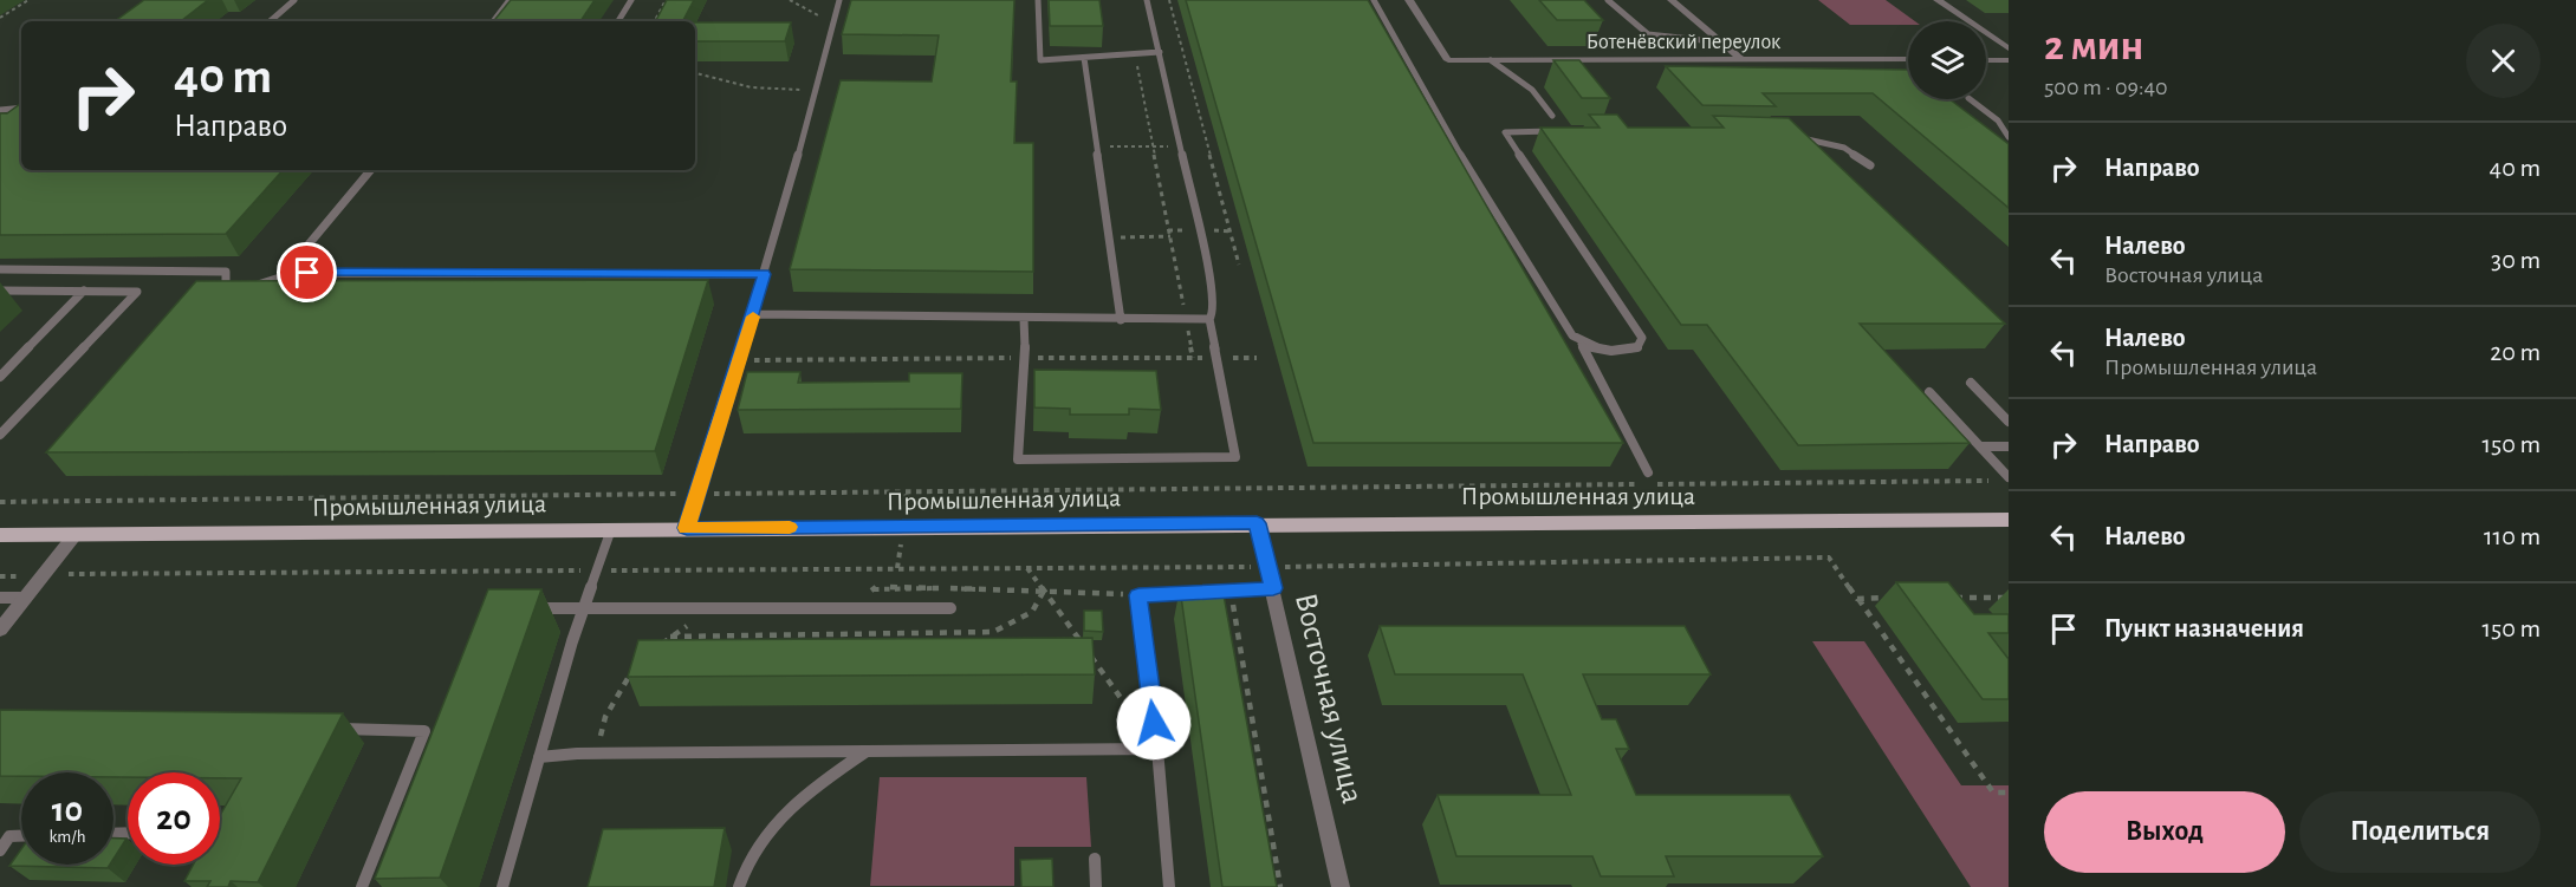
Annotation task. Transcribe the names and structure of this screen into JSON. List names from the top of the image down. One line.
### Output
{"streets":{"main road":["Промышленная улица"],"street":["Ботенёвский переулок","Восточная улица"]},"crossings":[["Промышленная улица","Восточная улица"]],"page":{"heading":["2 мин","500 m · 09:40"],"turn":["40 m","Направо"],"list":[{"name":"Направо","value":"40 m"},{"name":"Налево","note":"Восточная улица","value":"30 m"},{"name":"Налево","note":"Промышленная улица","value":"20 m"},{"name":"Направо","value":"150 m"},{"name":"Налево","value":"110 m"},{"name":"Пункт назначения","value":"150 m"}],"speed":"10 km/h","limit":"20","buttons":["Выход","Поделиться"]}}
